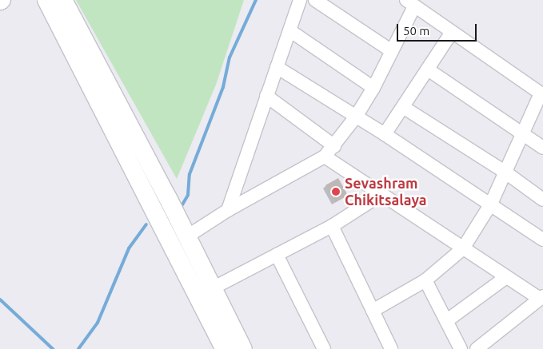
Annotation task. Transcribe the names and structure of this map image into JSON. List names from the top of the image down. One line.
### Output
{"places":["Sevashram Chikitsalaya"],"scale_bar":"50 m"}
